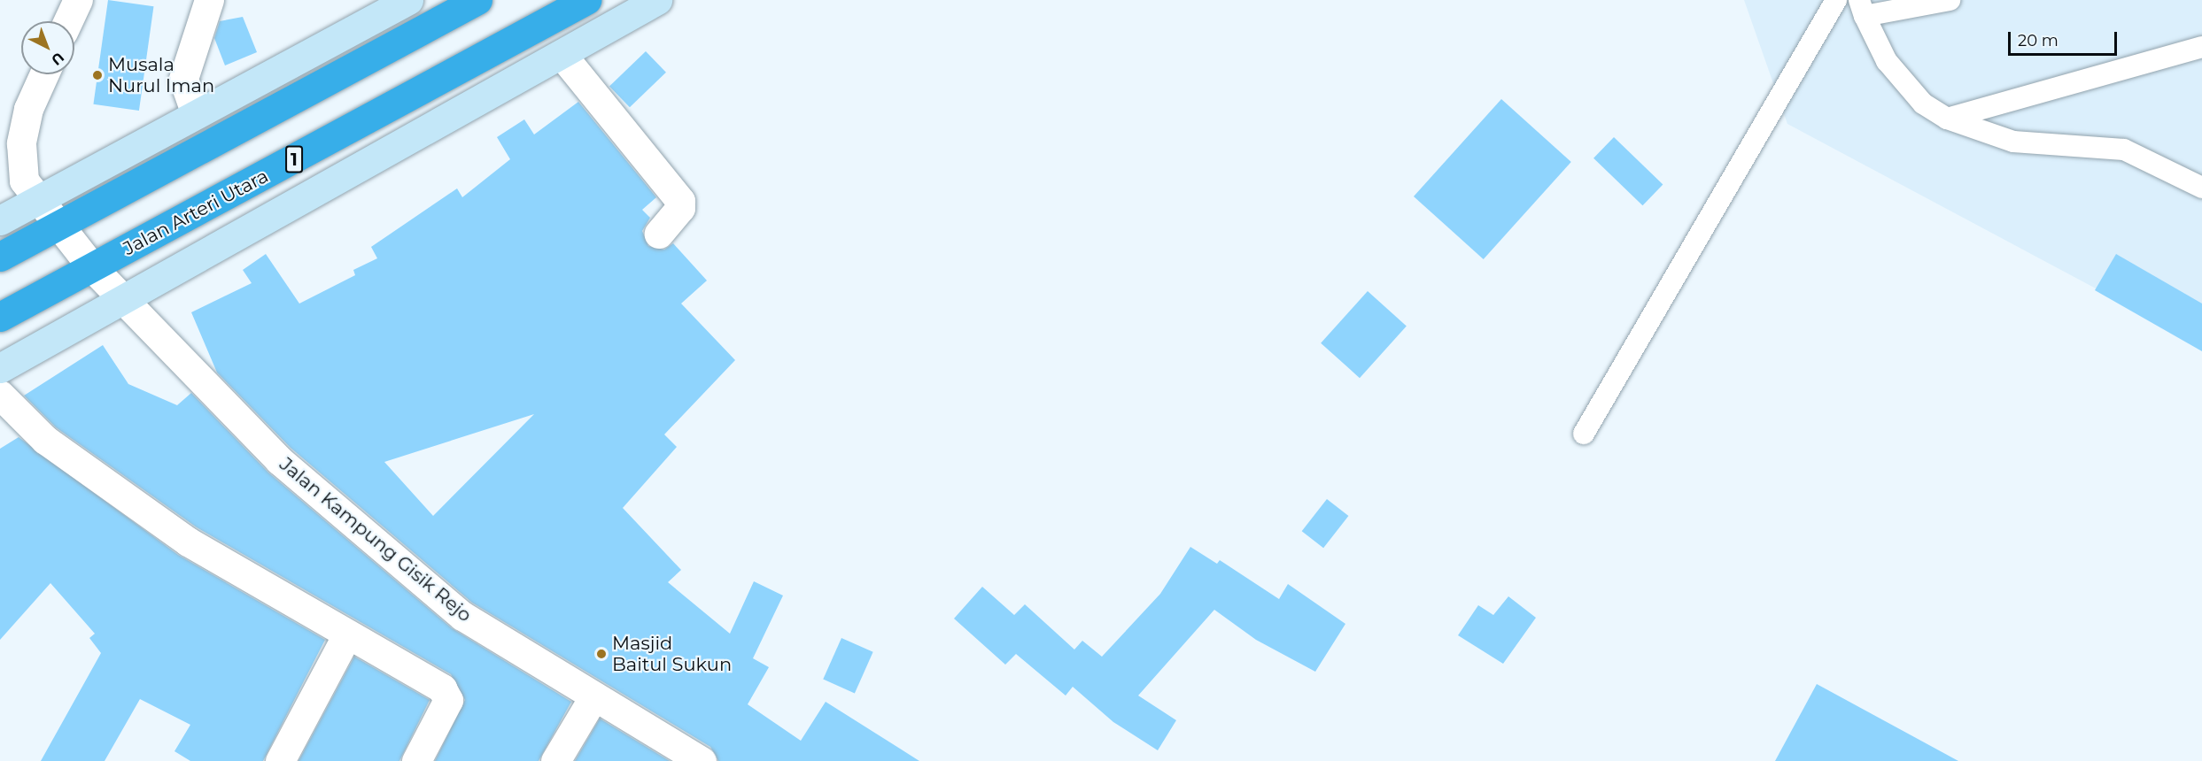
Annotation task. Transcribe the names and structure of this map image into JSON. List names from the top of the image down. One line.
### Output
{"streets":{"highway":["1","Jalan Arteri Utara"],"street":["Jalan Kampung Gisik Rejo"]},"crossings":[["Jalan Arteri Utara","Jalan Kampung Gisik Rejo"]],"places":["Musala Nurul Iman","Masjid Baitul Sukun"],"scale_bar":"20 m","north":"bottom right"}
